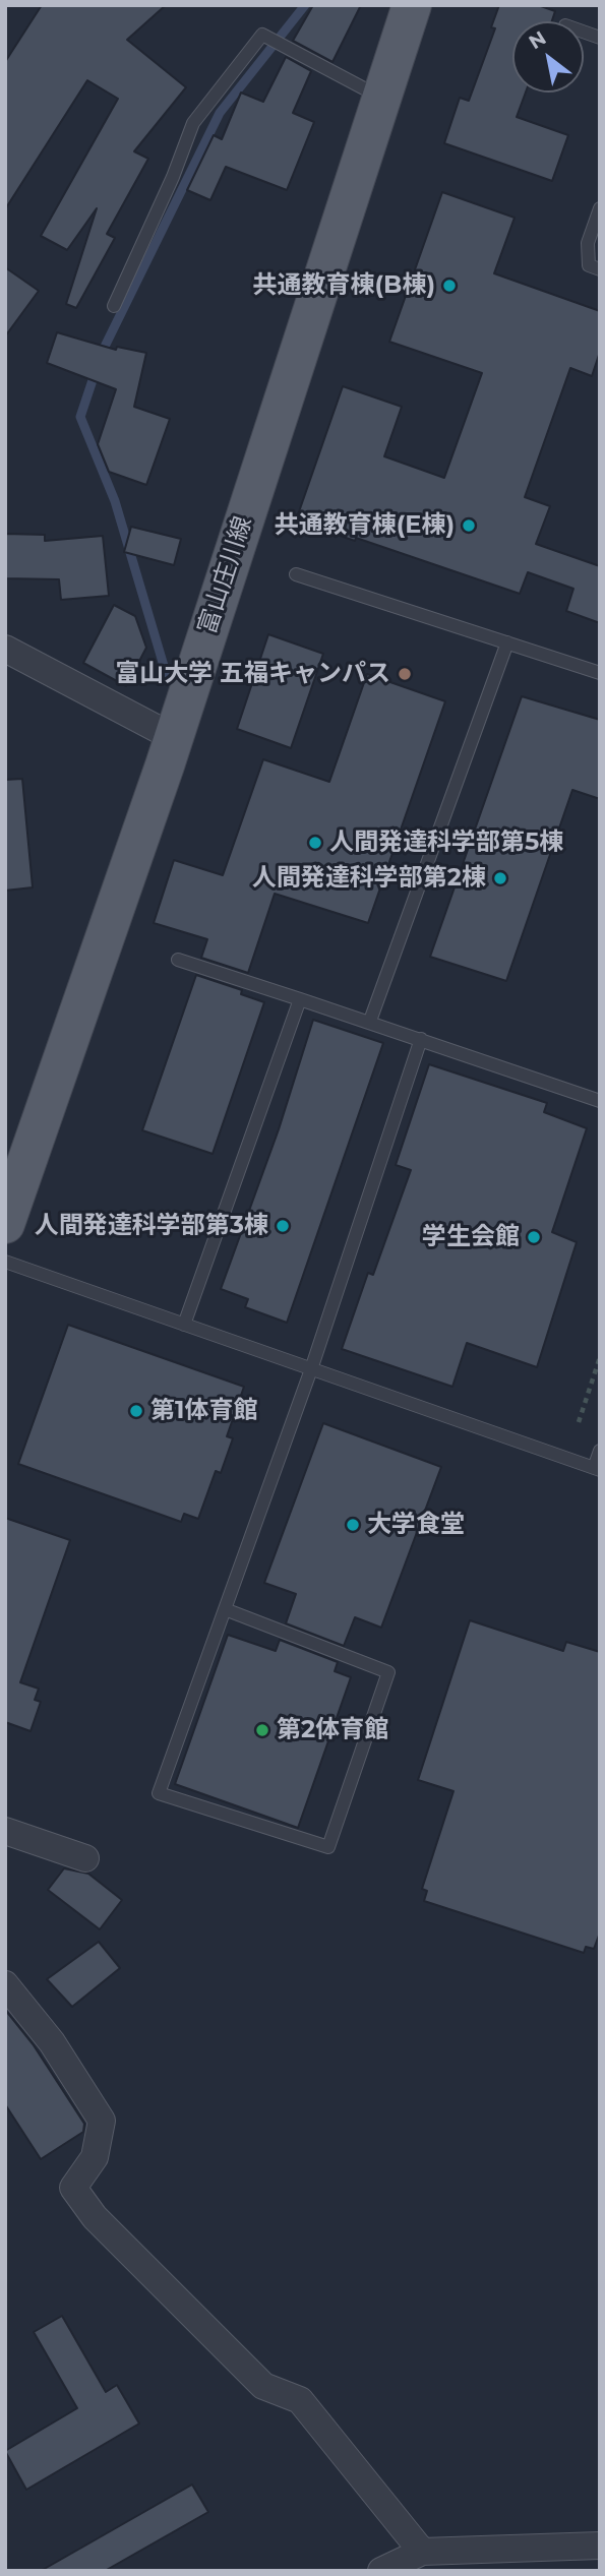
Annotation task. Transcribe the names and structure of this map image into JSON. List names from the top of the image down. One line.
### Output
{"streets":{"main road":["富山庄川線"]},"places":["共通教育棟(B棟)","共通教育棟(E棟)","富山大学 五福キャンパス","人間発達科学部第5棟","人間発達科学部第2棟","人間発達科学部第3棟","学生会館","第1体育館","大学食堂","第2体育館"],"north":"top left"}
